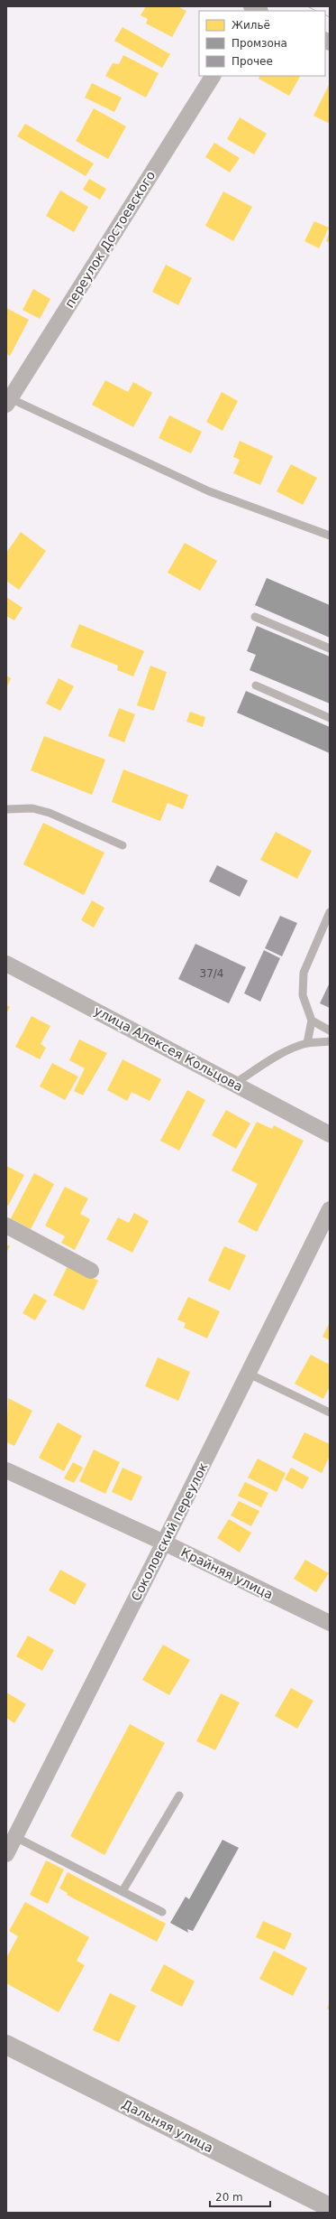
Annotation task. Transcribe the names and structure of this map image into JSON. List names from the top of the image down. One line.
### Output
{"streets":{"main road":["Дальняя улица"],"street":["переулок Достоевского","улица Алексея Кольцова","Соколовский переулок","Крайняя улица"]},"crossings":[["Соколовский переулок","Крайняя улица"]],"house_numbers":["37/4"],"legend":["Жильё","Промзона","Прочее"],"scale_bar":"20 m"}
